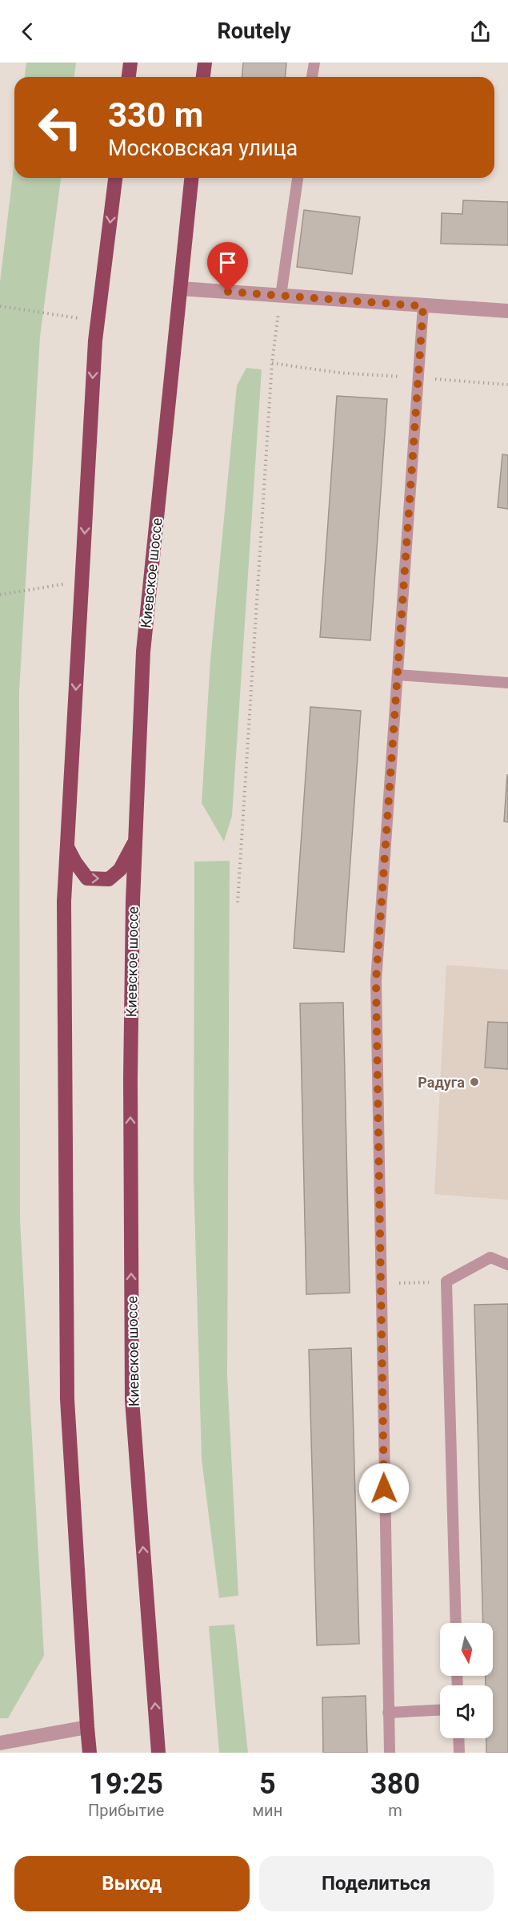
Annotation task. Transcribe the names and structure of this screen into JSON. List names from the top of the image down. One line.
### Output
{"streets":{"highway":["Киевское шоссе"]},"places":["Радуга"],"north":"bottom","page":{"header":"Routely","turn":["330 m","Московская улица"],"eta":["19:25","Прибытие","5","мин","380","m"],"buttons":["Выход","Поделиться"]}}
